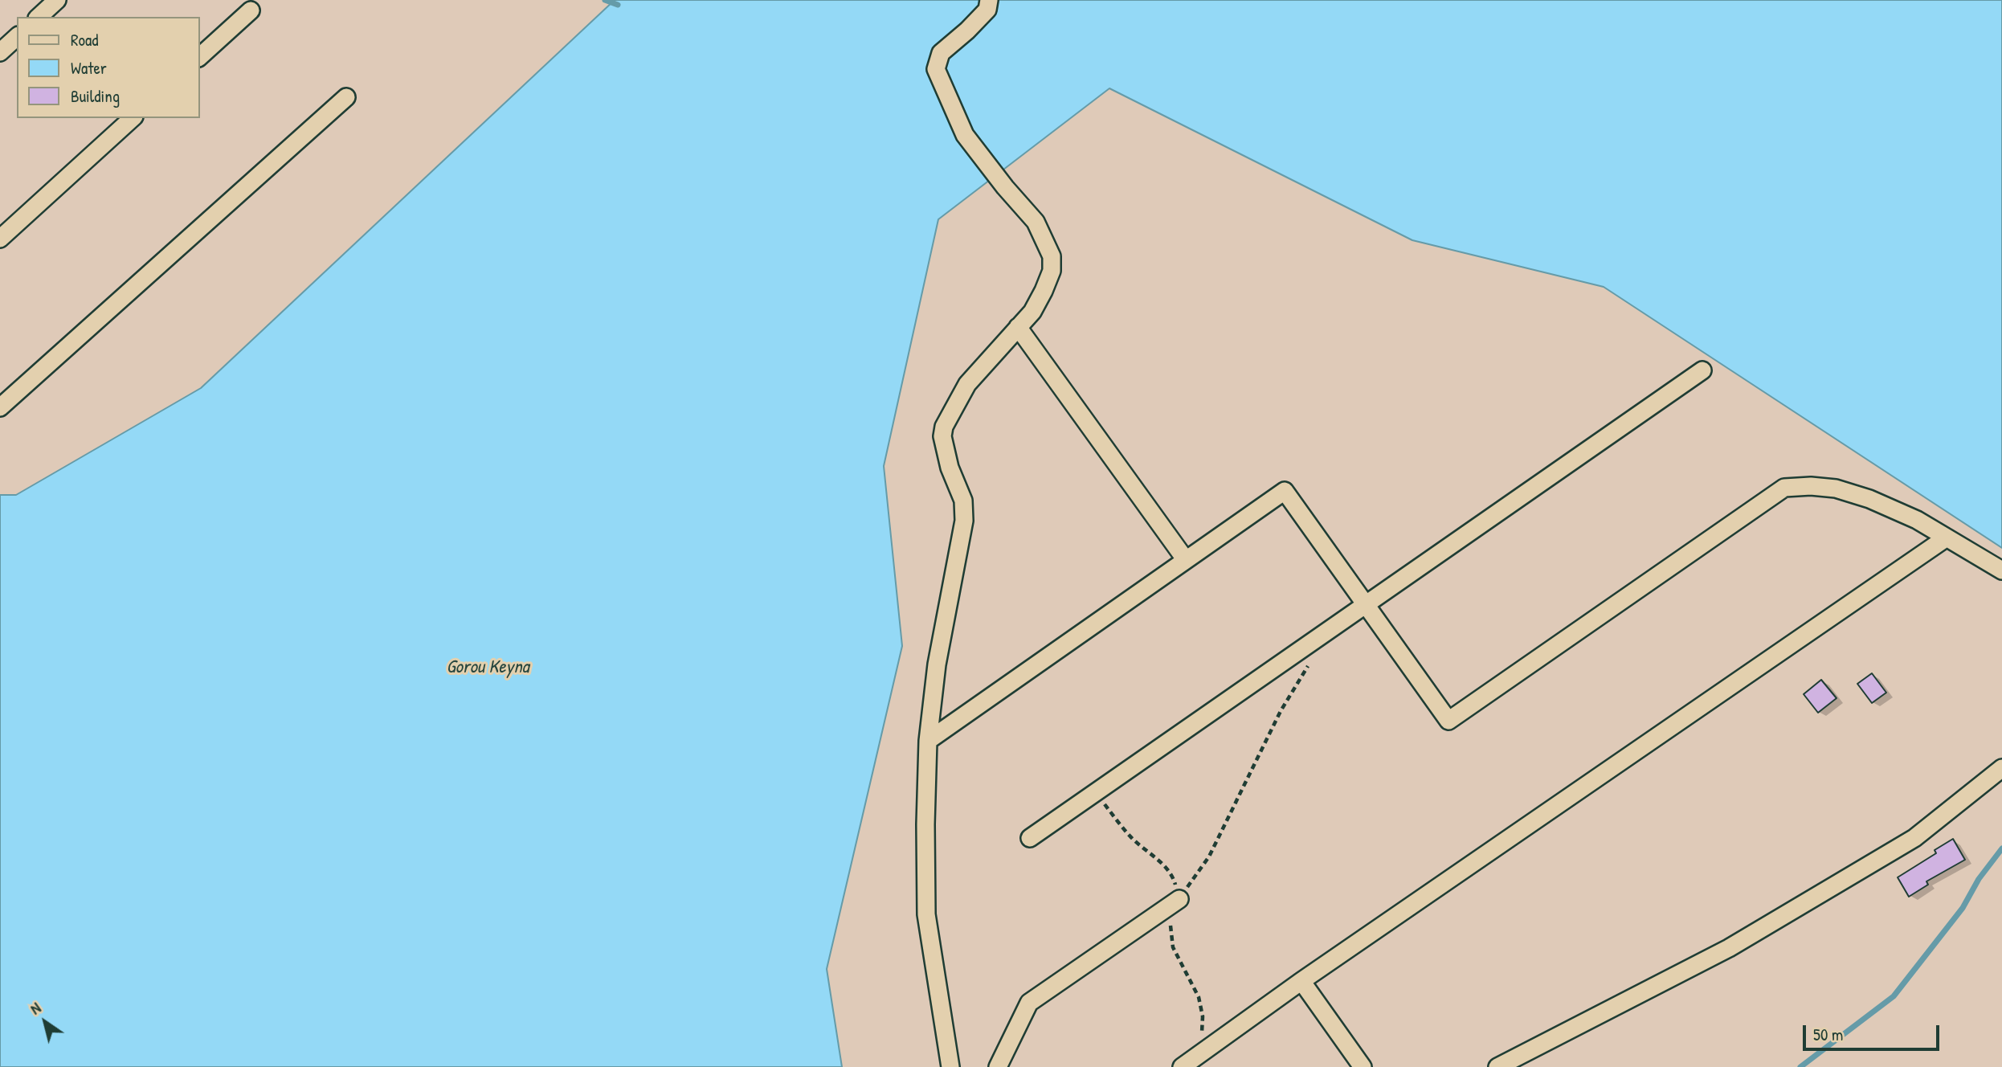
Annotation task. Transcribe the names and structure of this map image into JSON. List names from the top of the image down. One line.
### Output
{"water":["Gorou Keyna"],"legend":["Road","Water","Building"],"scale_bar":"50 m","north":"top left"}
